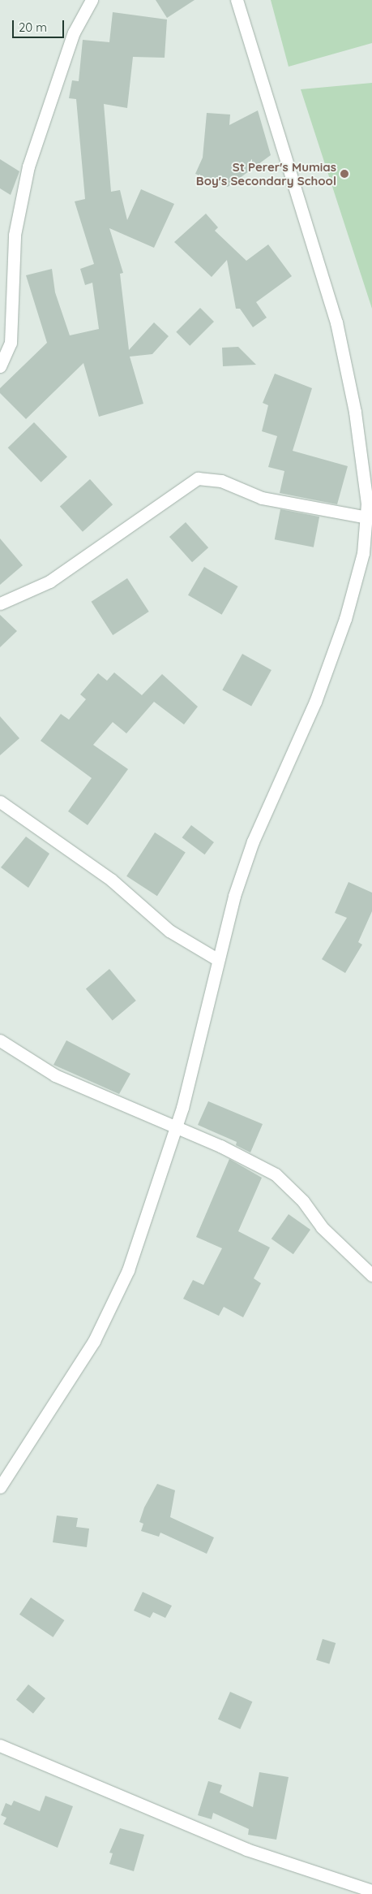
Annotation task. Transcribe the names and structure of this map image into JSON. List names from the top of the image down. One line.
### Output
{"places":["St Perer's Mumias Boy's Secondary School"],"scale_bar":"20 m"}
